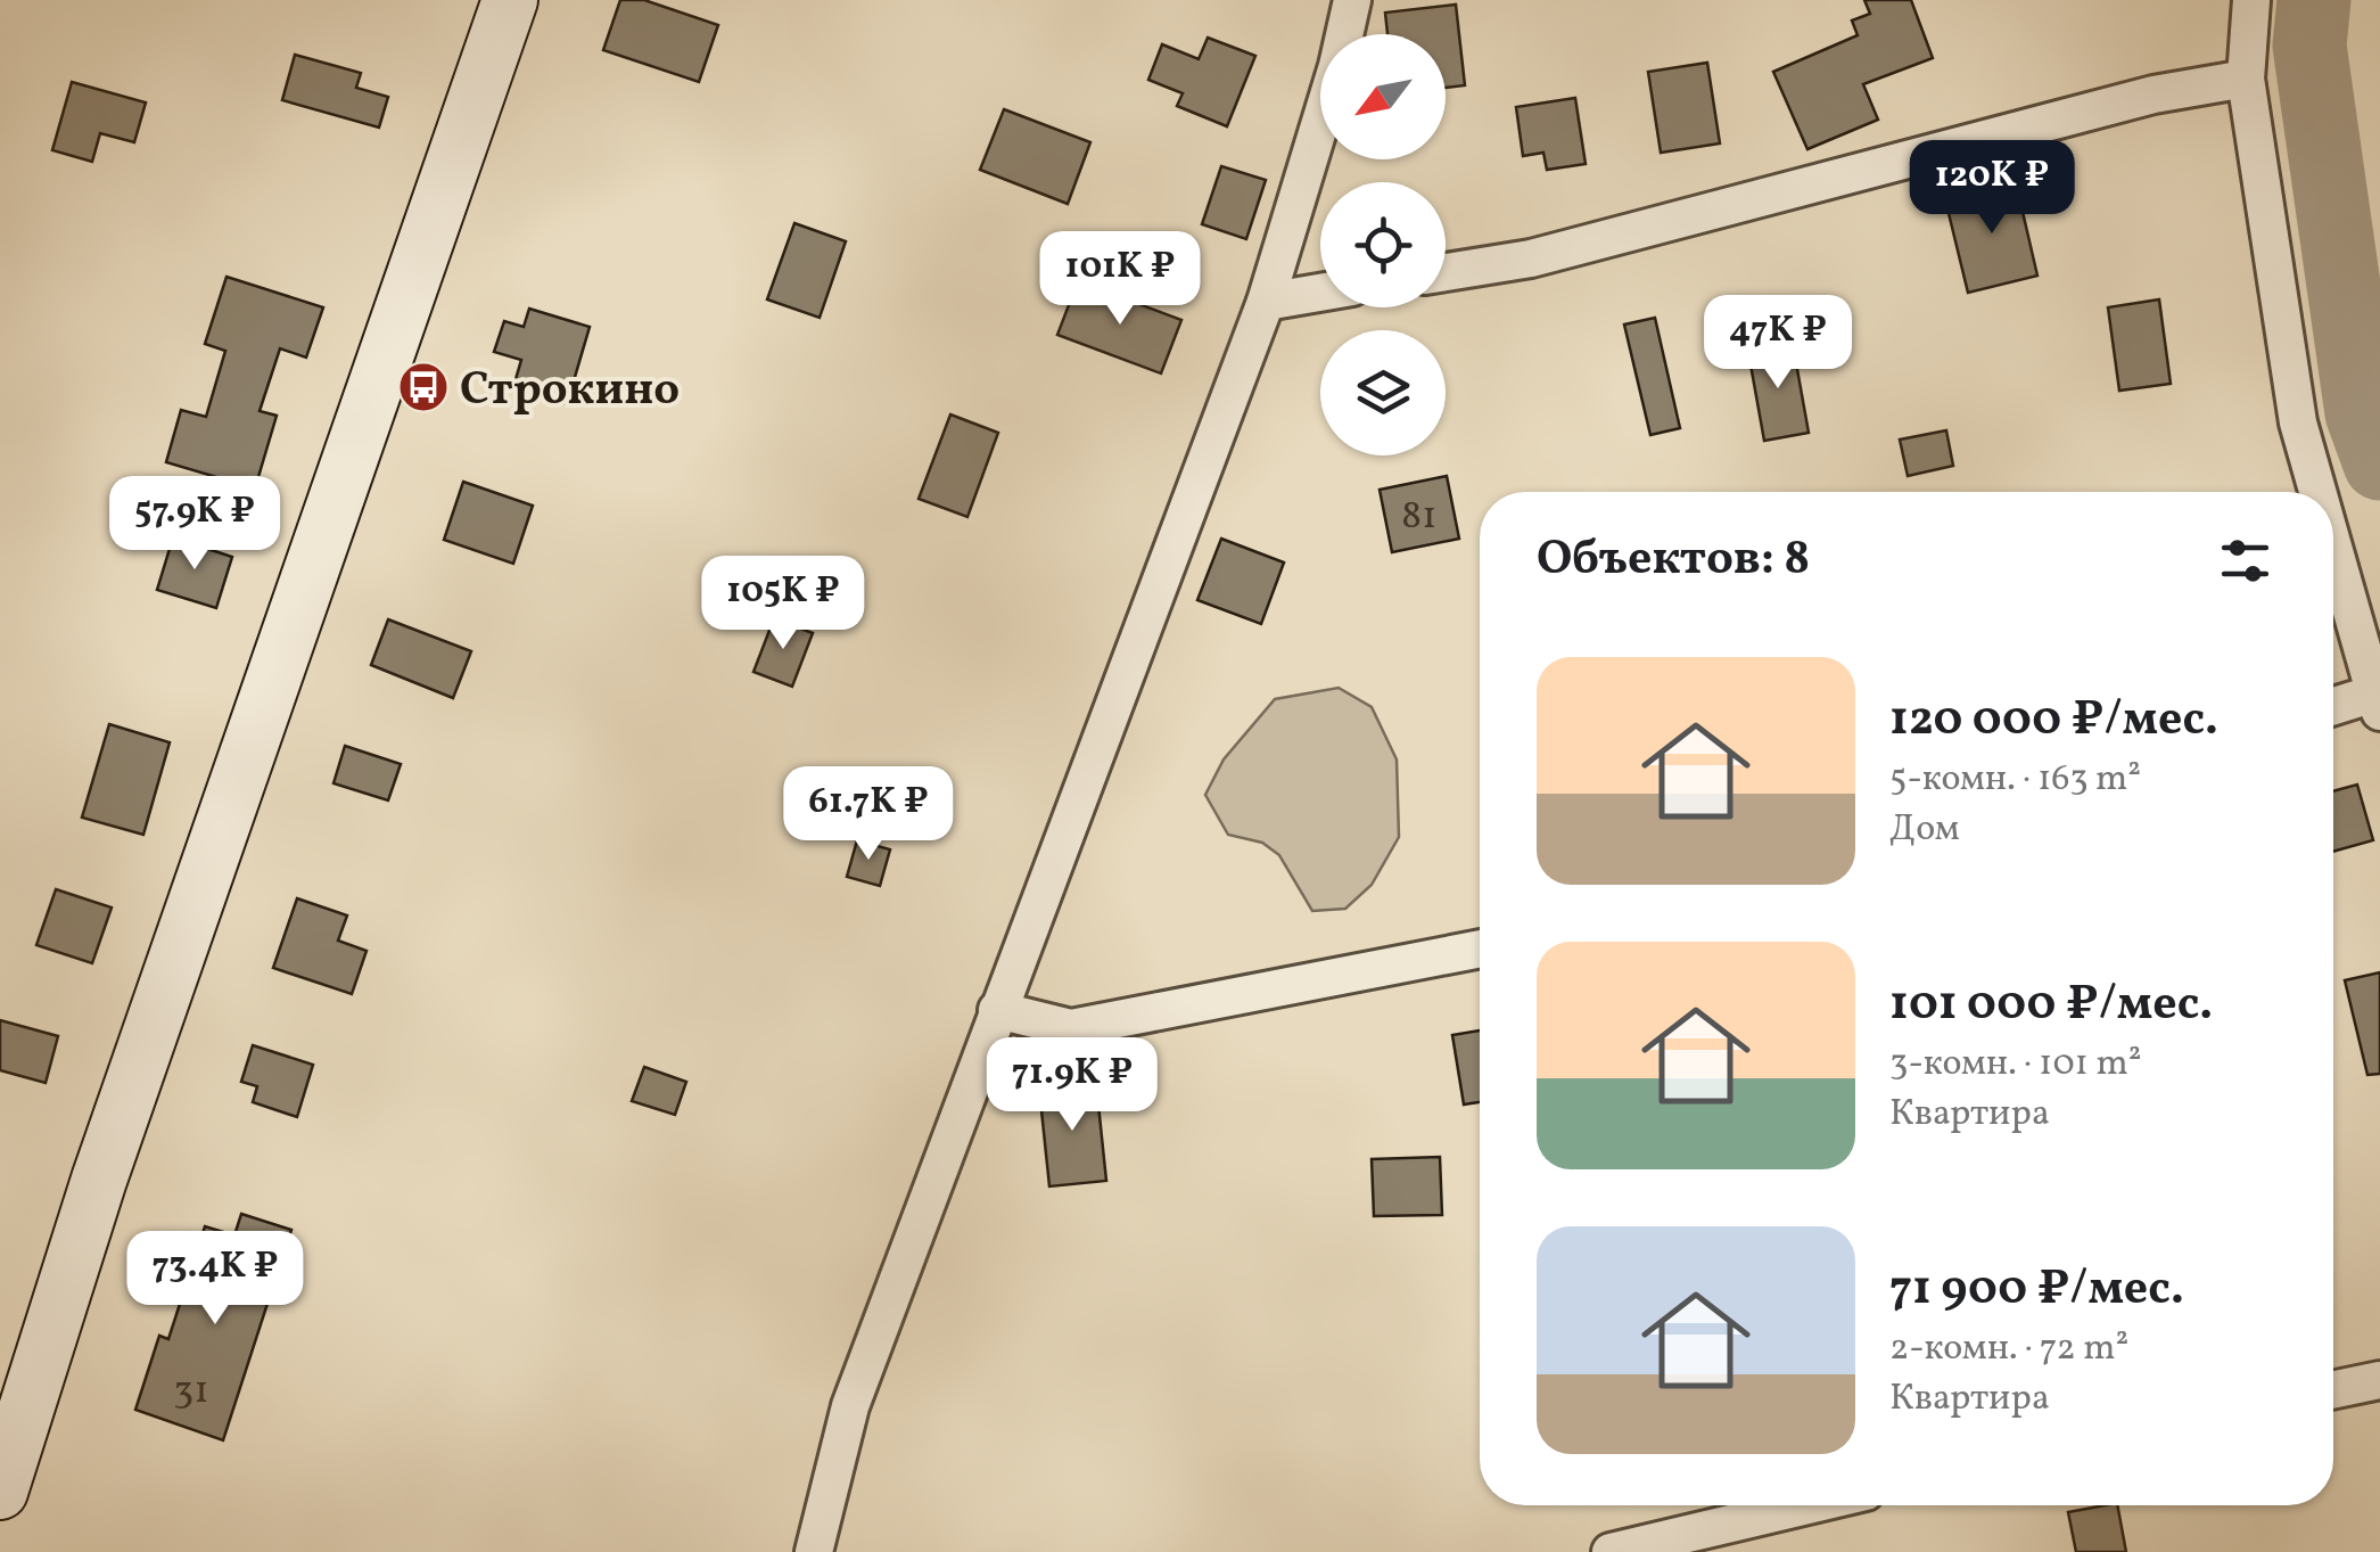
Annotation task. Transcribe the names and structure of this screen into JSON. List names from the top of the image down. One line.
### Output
{"places":{"bus stop":["Строкино"]},"house_numbers":["81","31"],"north":"bottom left","page":{"price":["120K ₽","101K ₽","47K ₽","57.9K ₽","105K ₽","61.7K ₽","71.9K ₽","73.4K ₽"],"heading":"Объектов: 8","list":[{"name":"120 000 ₽/мес.","note":"5-комн. · 163 m² · Дом"},{"name":"101 000 ₽/мес.","note":"3-комн. · 101 m² · Квартира"},{"name":"71 900 ₽/мес.","note":"2-комн. · 72 m² · Квартира"}]}}
